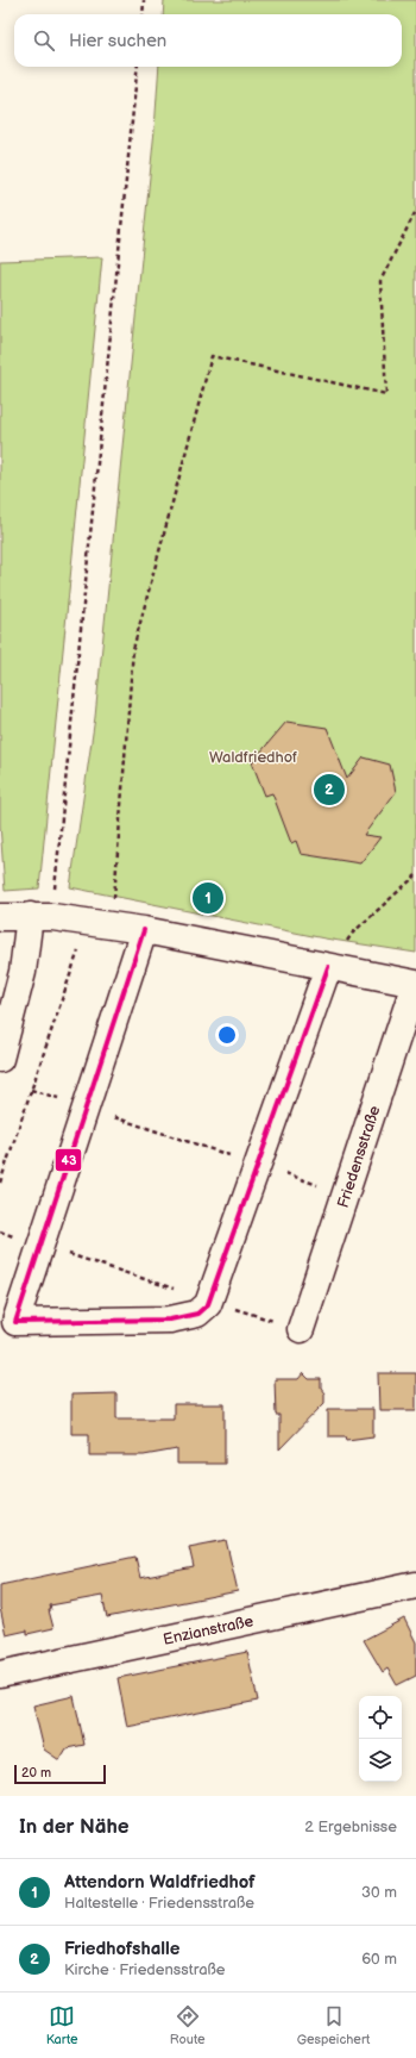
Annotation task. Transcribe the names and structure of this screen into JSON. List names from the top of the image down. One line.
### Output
{"streets":{"street":["Friedensstraße","Enzianstraße"]},"parks":["Waldfriedhof"],"lines":["transit line 43"],"scale_bar":"20 m","page":{"search":"Hier suchen","pins":["2","1"],"scale":"20 m","heading":["In der Nähe","2 Ergebnisse"],"list":[{"mark":"1","name":"Attendorn Waldfriedhof","note":"Haltestelle · Friedensstraße","value":"30 m"},{"mark":"2","name":"Friedhofshalle","note":"Kirche · Friedensstraße","value":"60 m"}],"nav":["Karte","Route","Gespeichert"]}}
